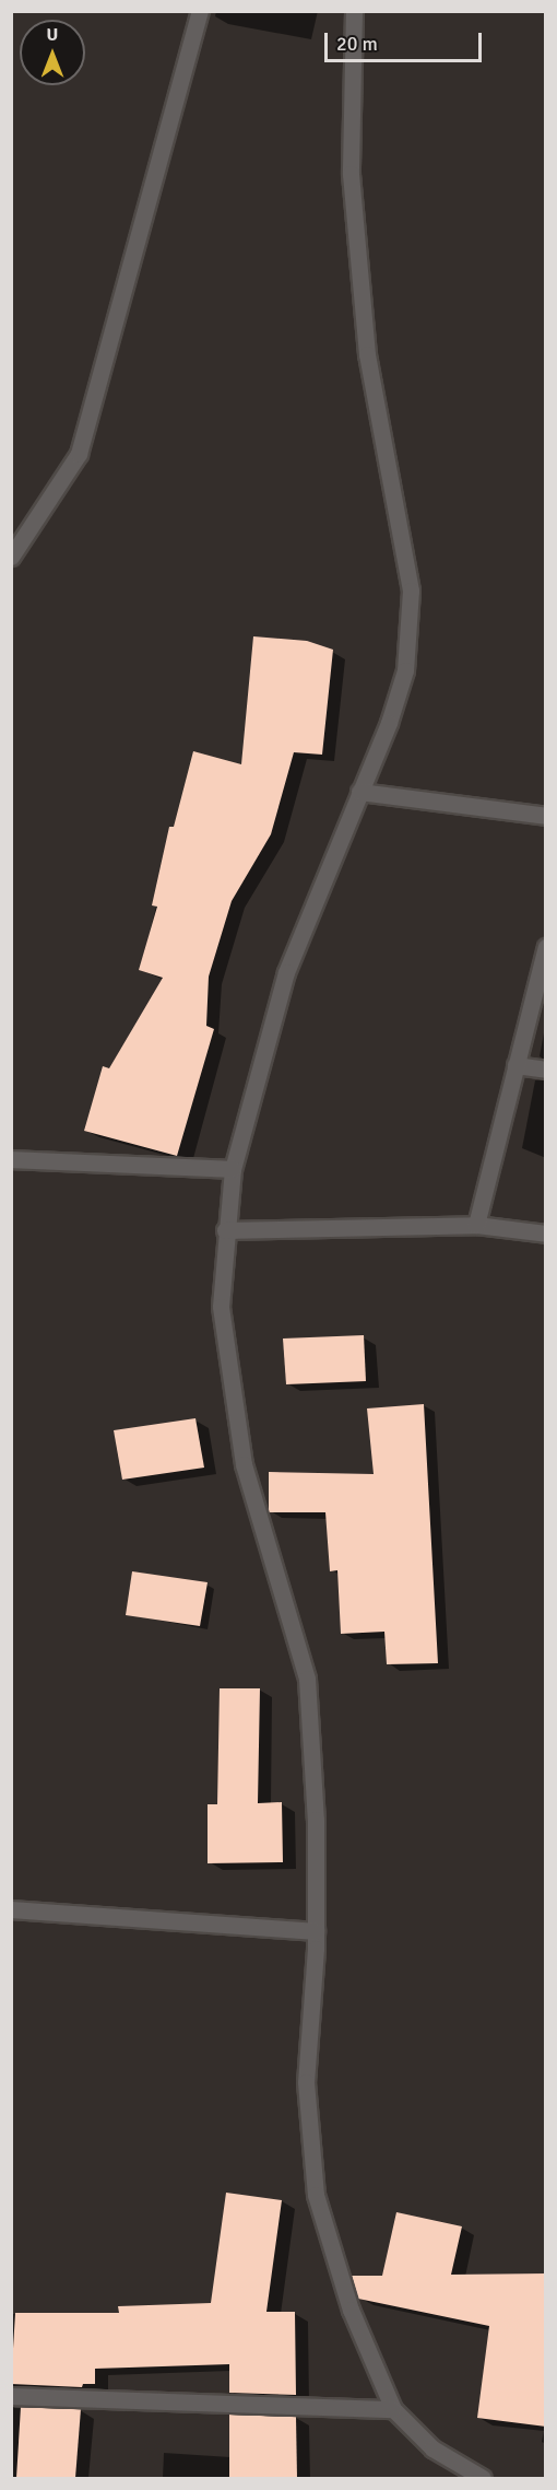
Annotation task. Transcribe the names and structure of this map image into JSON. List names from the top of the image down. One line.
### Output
{"scale_bar":"20 m","north":"top"}
